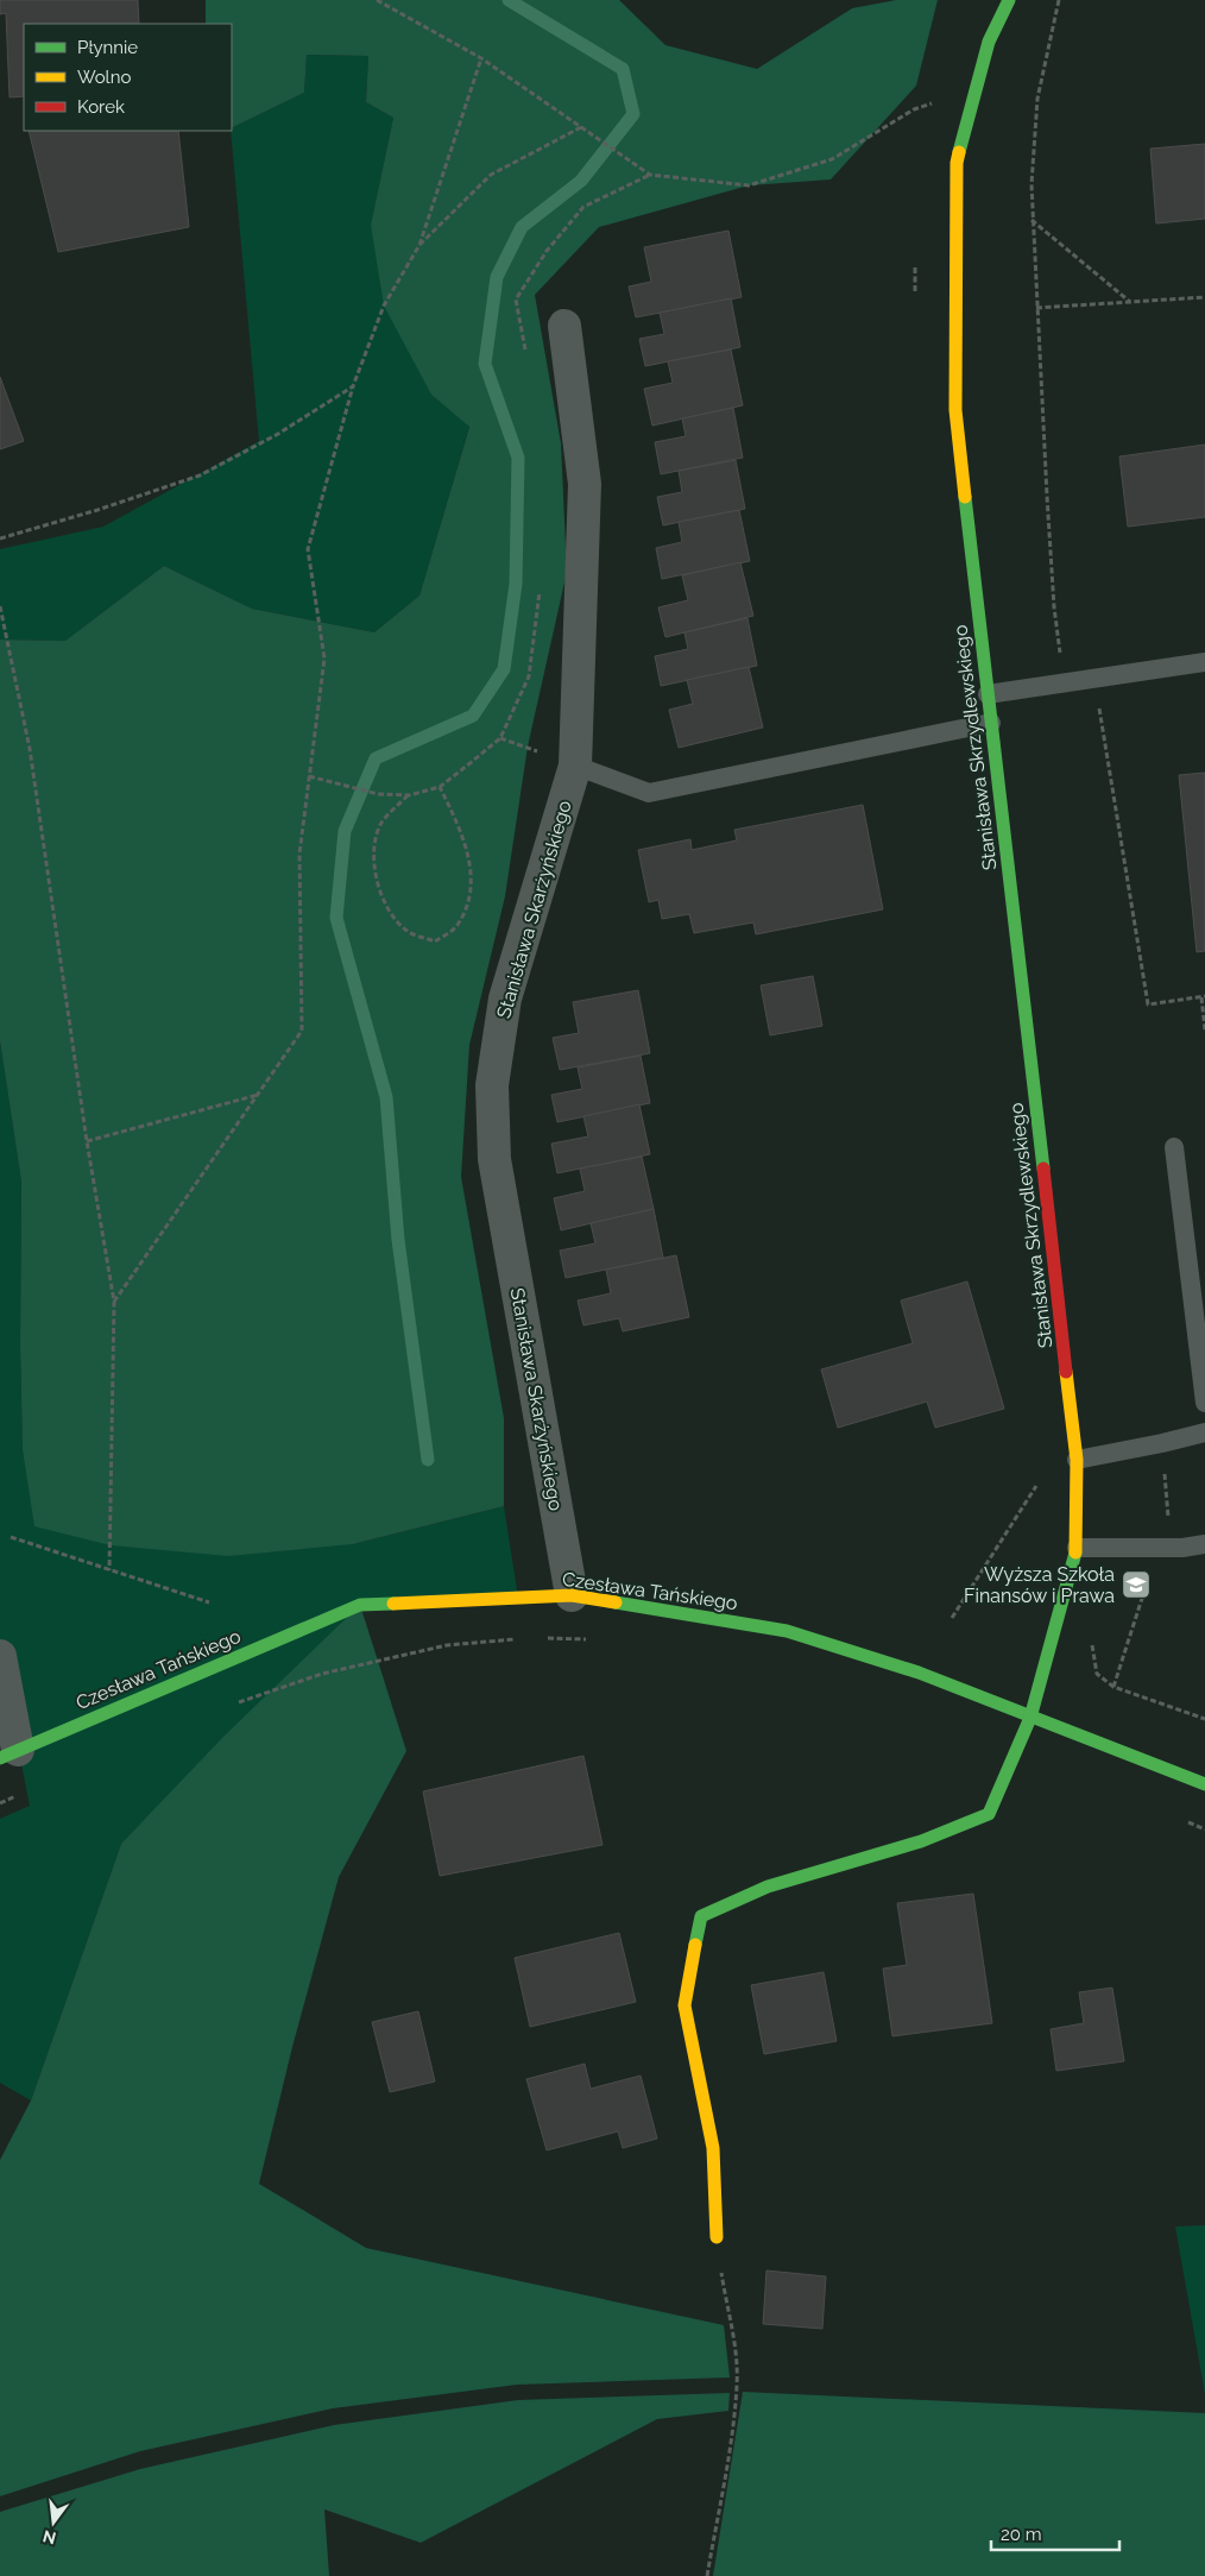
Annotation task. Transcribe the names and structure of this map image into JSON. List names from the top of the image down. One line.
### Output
{"streets":{"street":["Stanisława Skrzydlewskiego","Stanisława Skarżyńskiego","Czesława Tańskiego"]},"crossings":[["Stanisława Skrzydlewskiego","Czesława Tańskiego"],["Stanisława Skarżyńskiego","Czesława Tańskiego"]],"places":{"school or university":["Wyższa Szkoła Finansów i Prawa"]},"legend":["Płynnie","Wolno","Korek"],"scale_bar":"20 m","north":"bottom"}
